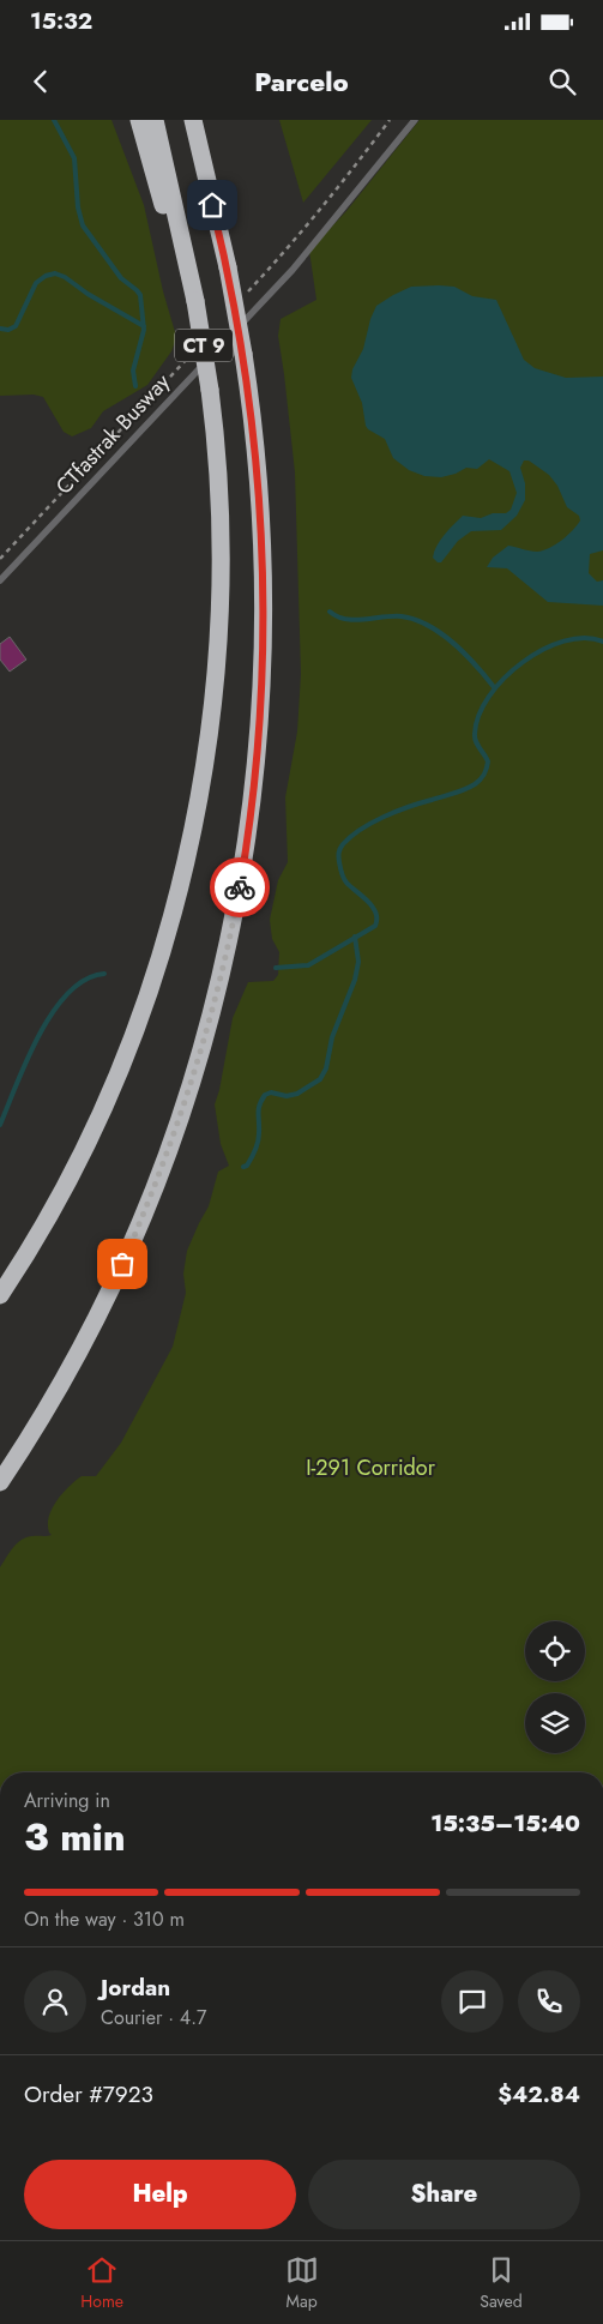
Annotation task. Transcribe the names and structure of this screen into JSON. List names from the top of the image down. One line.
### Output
{"streets":{"highway":["CT 9"],"lane":["CTfastrak Busway"]},"parks":["I-291 Corridor"],"page":{"status":"15:32","header":"Parcelo","heading":["3 min","Arriving in","15:35–15:40"],"panel":["Jordan","Courier · 4.7","Order #7923","$42.84"],"bar":"On the way · 310 m","buttons":["Help","Share"],"tabs":["Home","Map","Saved"]}}
